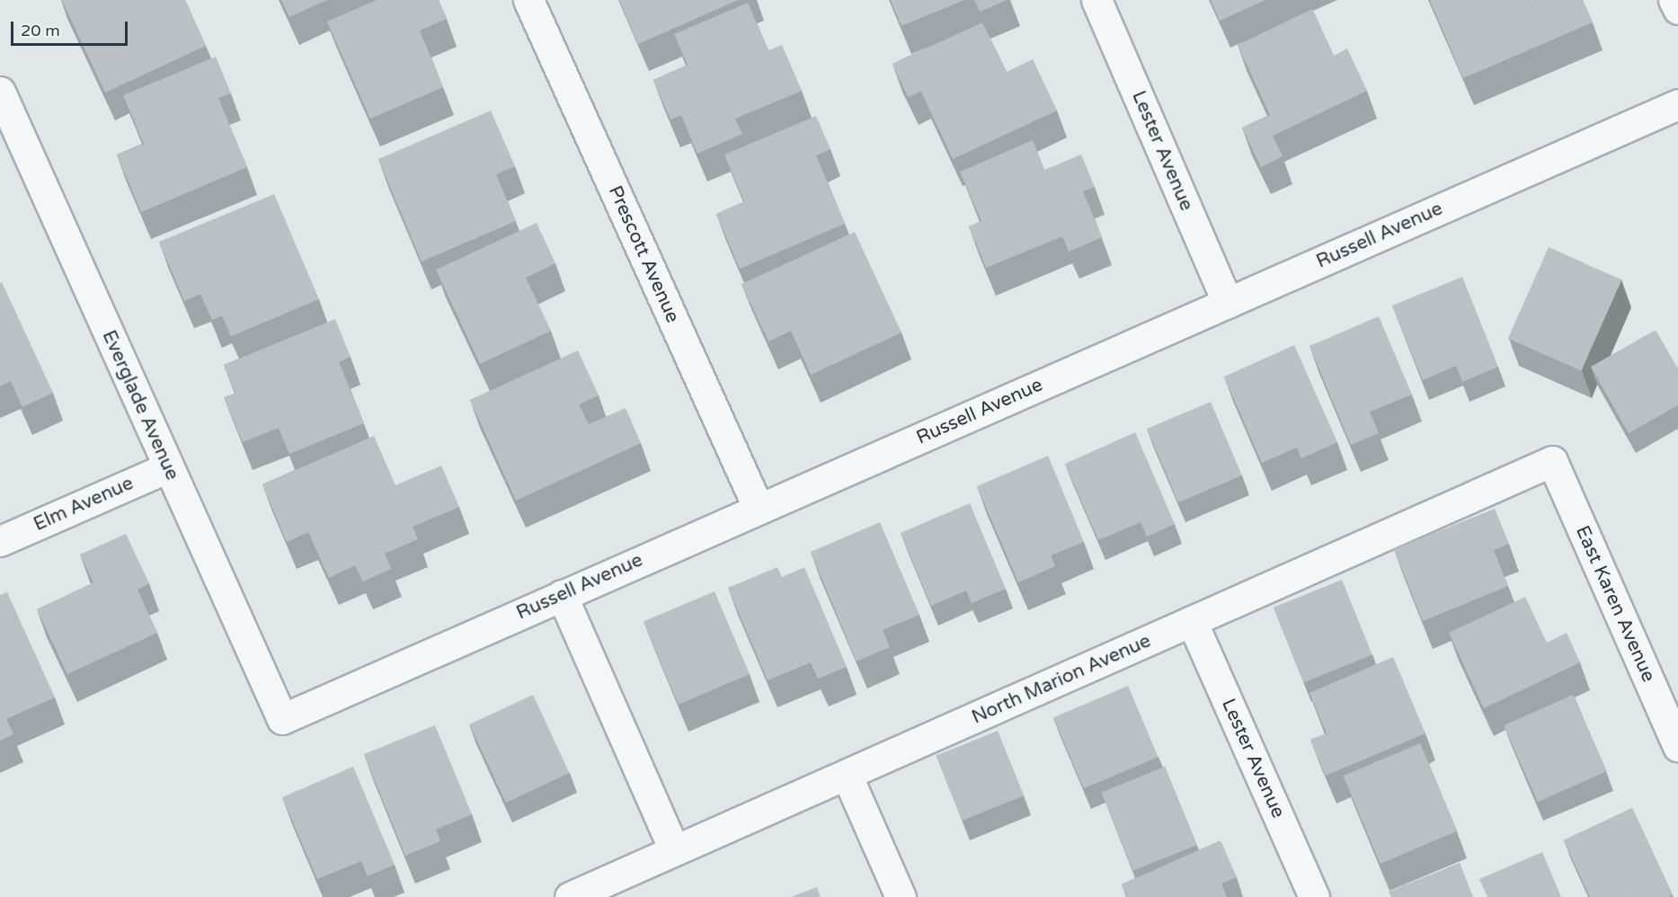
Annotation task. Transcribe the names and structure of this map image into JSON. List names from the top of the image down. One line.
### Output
{"streets":{"street":["Lester Avenue","Russell Avenue","Prescott Avenue","Everglade Avenue","Elm Avenue","East Karen Avenue","North Marion Avenue"]},"crossings":[["Lester Avenue","Russell Avenue"],["Lester Avenue","North Marion Avenue"],["Russell Avenue","Prescott Avenue"],["Russell Avenue","Everglade Avenue"],["Everglade Avenue","Elm Avenue"],["East Karen Avenue","North Marion Avenue"]],"scale_bar":"20 m"}
